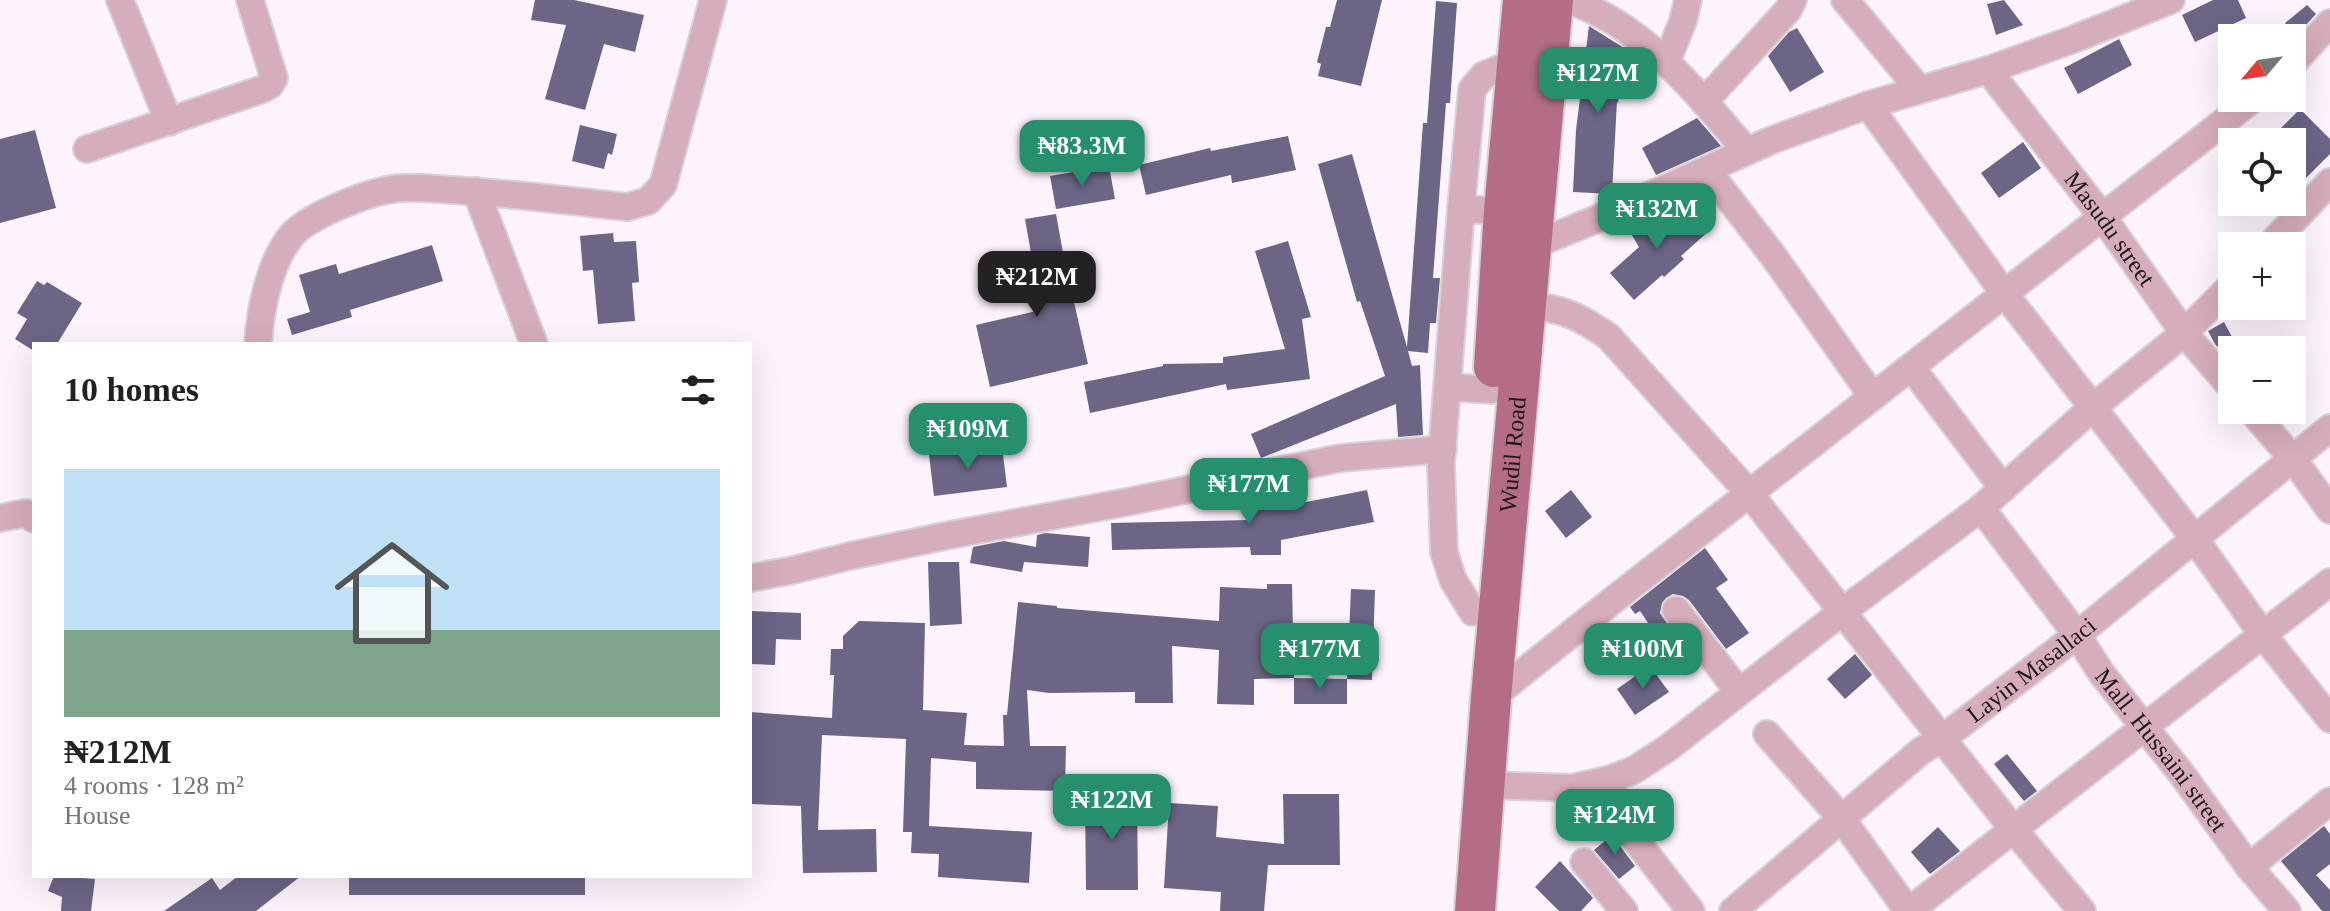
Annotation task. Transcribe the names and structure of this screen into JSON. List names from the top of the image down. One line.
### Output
{"streets":{"main road":["Wudil Road"],"street":["Masudu street","Layin Masallaci","Mall. Hussaini street"]},"crossings":[["Layin Masallaci","Mall. Hussaini street"]],"north":"bottom left","page":{"map_buttons":["+","−"],"price":["₦127M","₦83.3M","₦132M","₦212M","₦109M","₦177M","₦177M","₦100M","₦122M","₦124M"],"heading":"10 homes","list":[{"name":"₦212M","note":"4 rooms · 128 m² · House"}]}}
